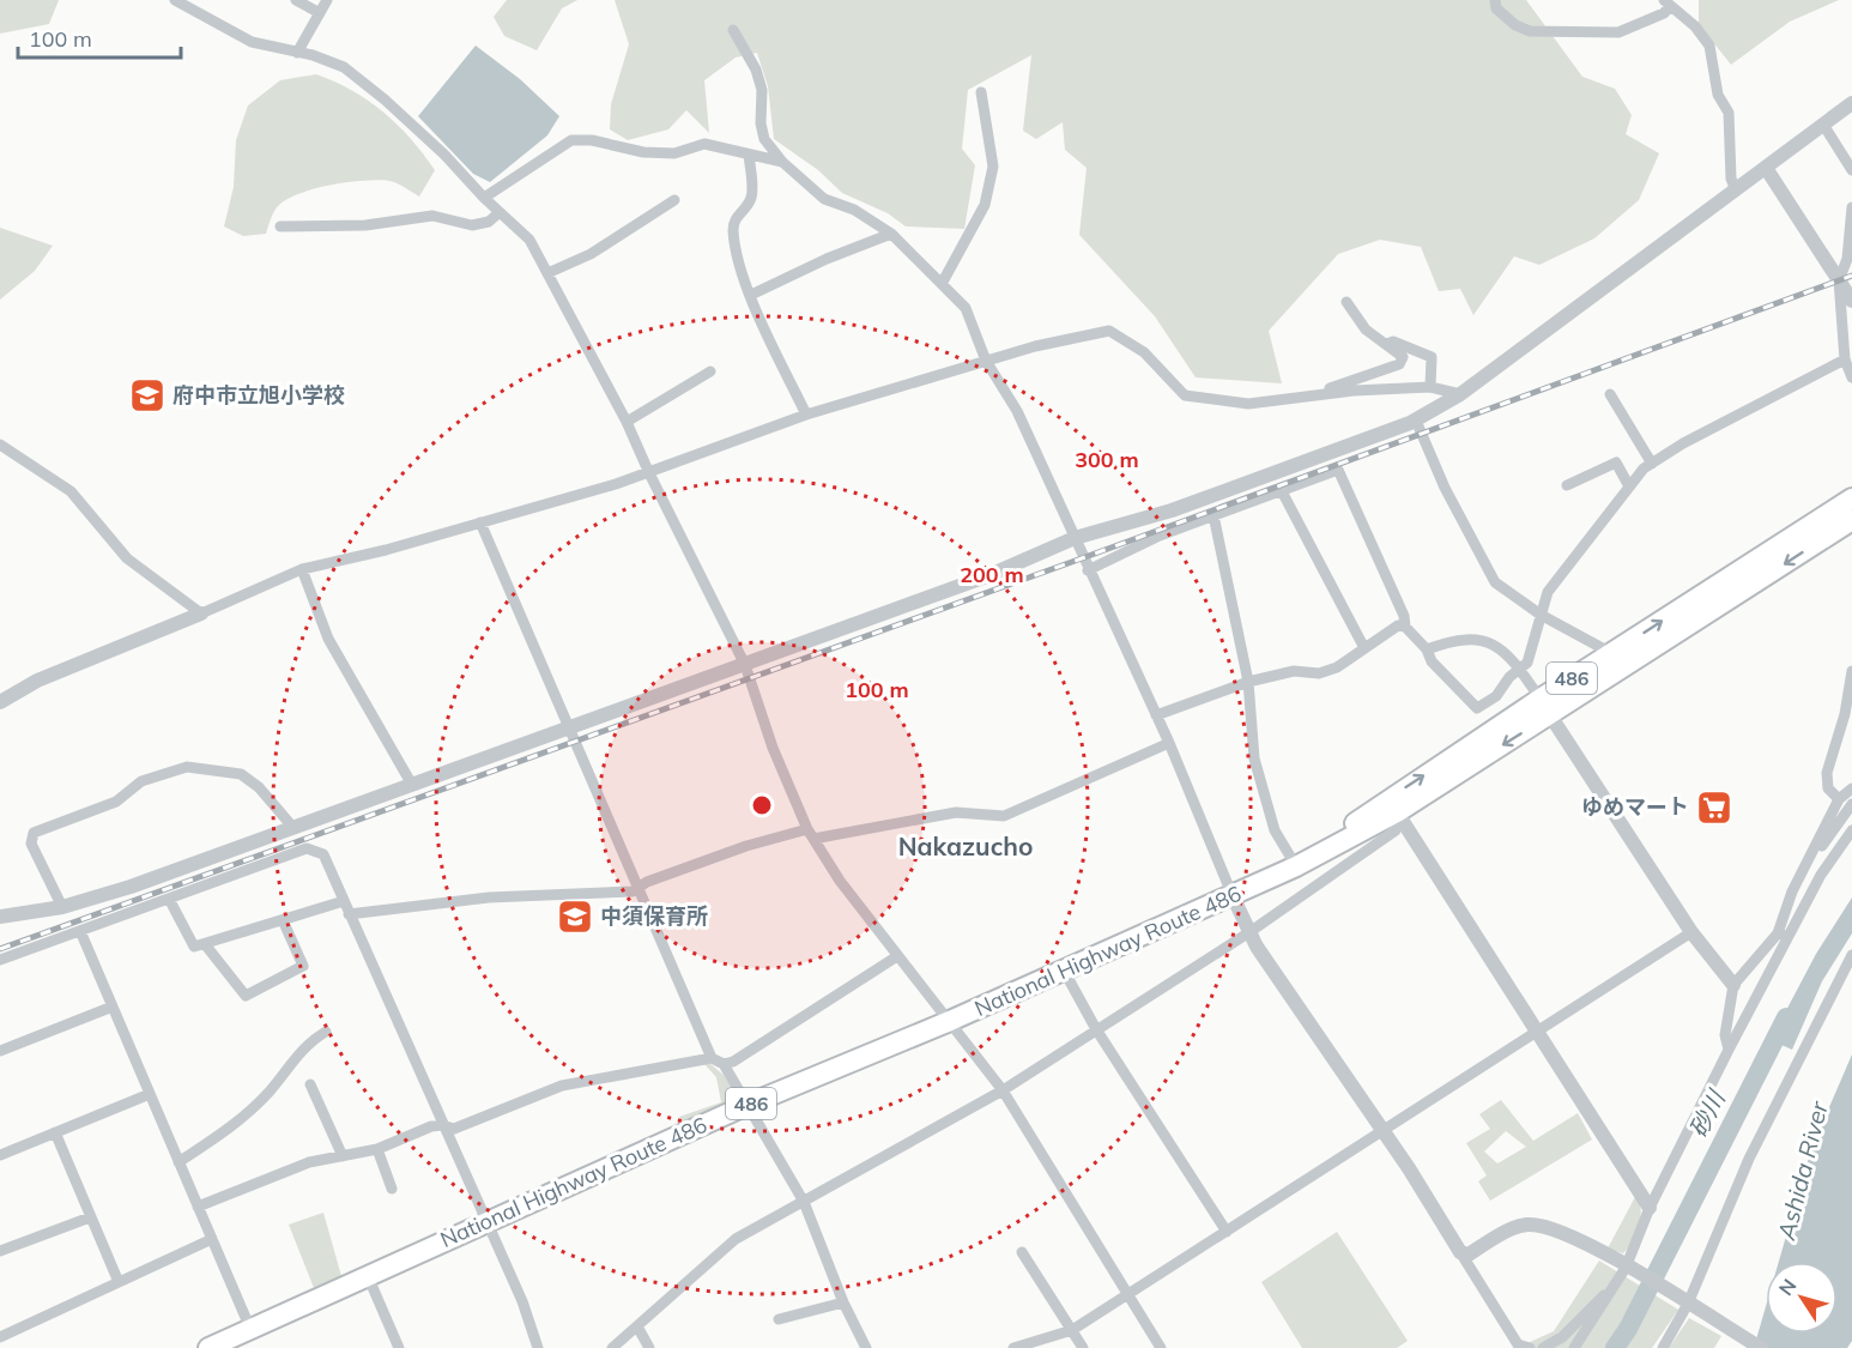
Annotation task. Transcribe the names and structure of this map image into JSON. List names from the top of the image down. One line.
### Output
{"streets":{"highway":["486","National Highway Route 486"]},"districts":["Nakazucho"],"water":["砂川","Ashida River"],"places":{"school or university":["府中市立旭小学校","中須保育所"],"supermarket":["ゆめマート"]},"scale_bar":"100 m","north":"top left","rings":["300 m","200 m","100 m"]}
